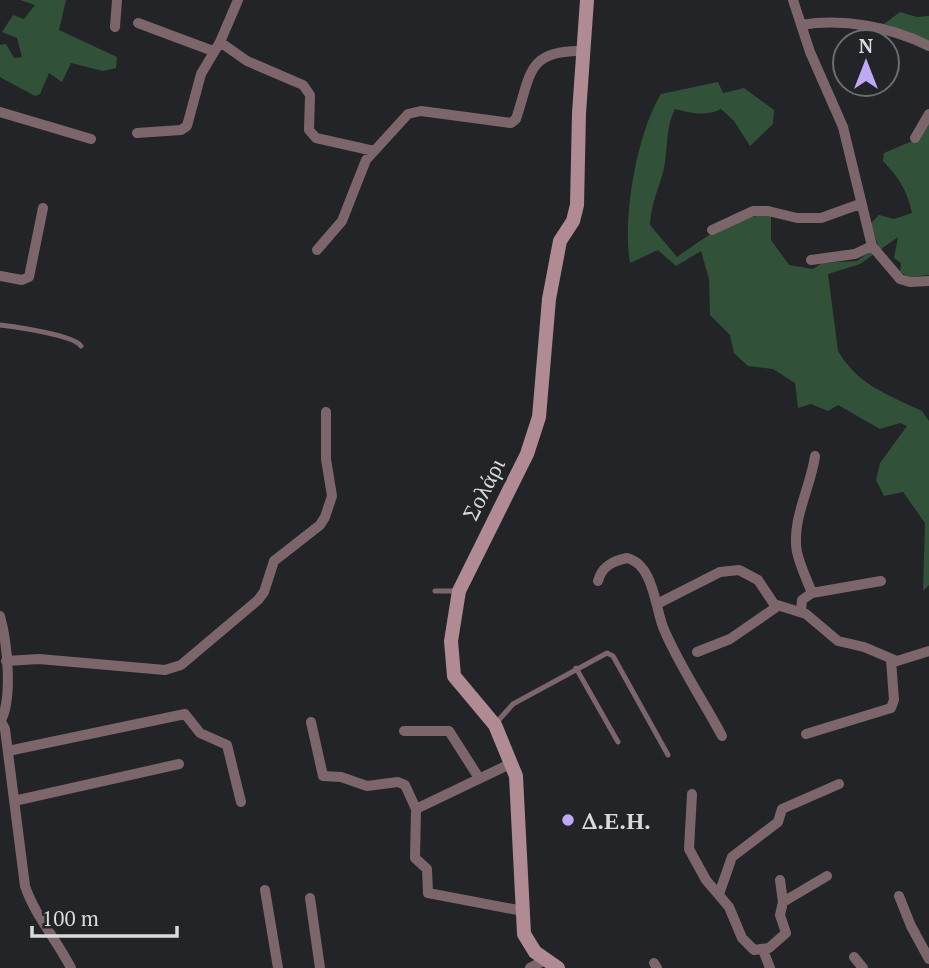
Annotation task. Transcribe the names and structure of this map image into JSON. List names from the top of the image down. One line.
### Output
{"streets":{"street":["Σολάρι"]},"places":["Δ.Ε.Η."],"scale_bar":"100 m","north":"top"}
